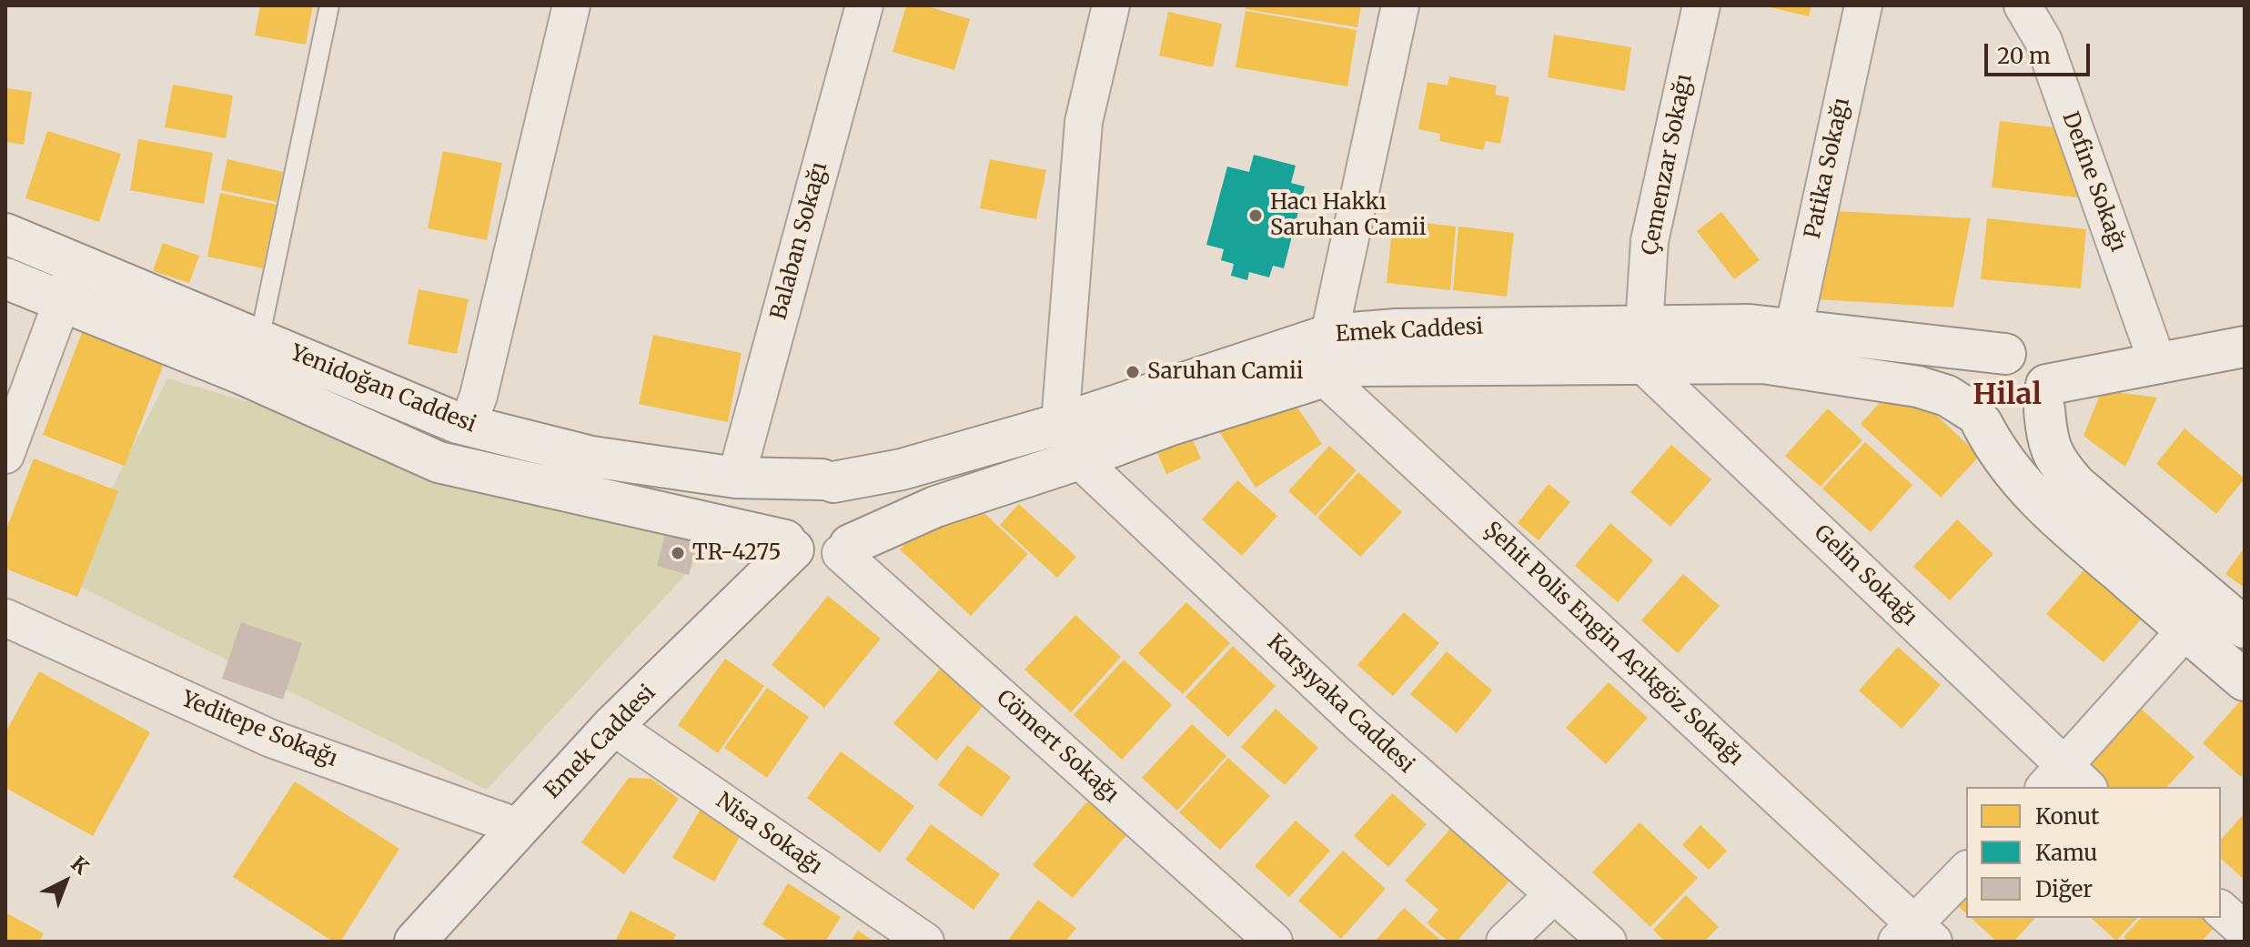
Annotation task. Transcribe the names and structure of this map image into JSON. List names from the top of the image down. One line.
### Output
{"streets":{"street":["Çemenzar Sokağı","Patika Sokağı","Define Sokağı","Balaban Sokağı","Emek Caddesi","Yenidoğan Caddesi","Gelin Sokağı","Şehit Polis Engin Açıkgöz Sokağı","Karşıyaka Caddesi","Yeditepe Sokağı","Cömert Sokağı","Nisa Sokağı"]},"crossings":[["Çemenzar Sokağı","Emek Caddesi"],["Çemenzar Sokağı","Gelin Sokağı"],["Patika Sokağı","Emek Caddesi"],["Balaban Sokağı","Yenidoğan Caddesi"],["Emek Caddesi","Yenidoğan Caddesi"],["Emek Caddesi","Gelin Sokağı"],["Emek Caddesi","Şehit Polis Engin Açıkgöz Sokağı"],["Emek Caddesi","Karşıyaka Caddesi"],["Emek Caddesi","Yeditepe Sokağı"],["Emek Caddesi","Cömert Sokağı"],["Emek Caddesi","Nisa Sokağı"],["Yenidoğan Caddesi","Cömert Sokağı"]],"districts":["Hilal"],"places":["Hacı Hakkı Saruhan Camii","Saruhan Camii","TR-4275"],"legend":["Konut","Kamu","Diğer"],"scale_bar":"20 m","north":"top right"}
